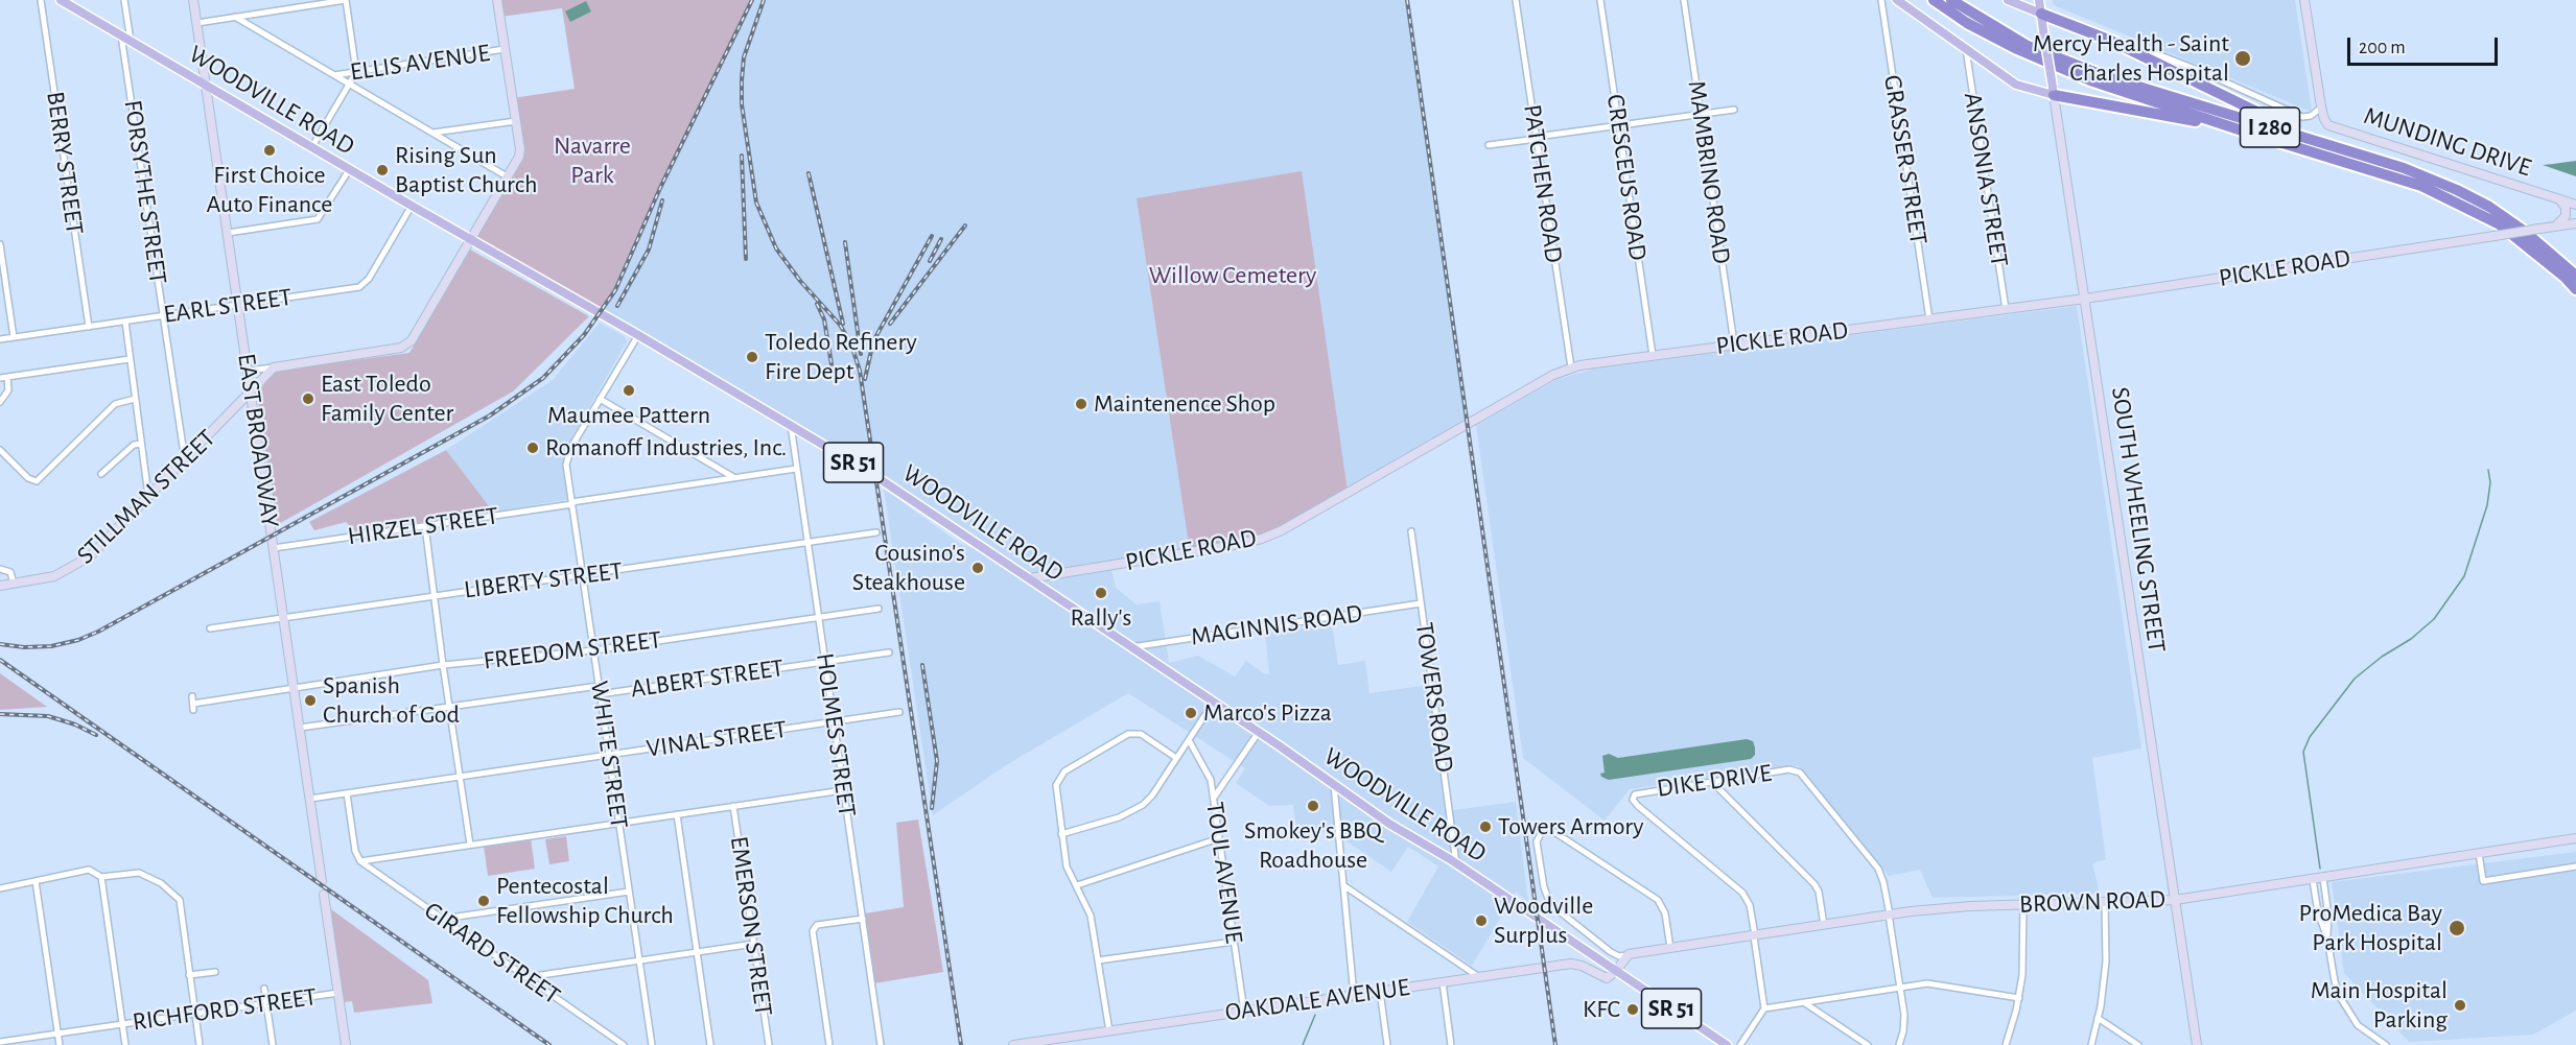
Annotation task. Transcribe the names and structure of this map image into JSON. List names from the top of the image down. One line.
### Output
{"streets":{"highway":["I 280"],"main road":["WOODVILLE ROAD","SR 51","SOUTH WHEELING STREET"],"street":["ELLIS AVENUE","MUNDING DRIVE","GRASSER STREET","BERRY STREET","MAMBRINO ROAD","CRESCEUS ROAD","ANSONIA STREET","PATCHEN ROAD","FORSYTHE STREET","PICKLE ROAD","EARL STREET","EAST BROADWAY","STILLMAN STREET","HIRZEL STREET","LIBERTY STREET","MAGINNIS ROAD","FREEDOM STREET","ALBERT STREET","TOWERS ROAD","HOLMES STREET","VINAL STREET","WHITE STREET","DIKE DRIVE","TOUL AVENUE","BROWN ROAD","EMERSON STREET","GIRARD STREET","OAKDALE AVENUE","RICHFORD STREET"]},"crossings":[["WOODVILLE ROAD","FORSYTHE STREET"],["WOODVILLE ROAD","PICKLE ROAD"],["WOODVILLE ROAD","EARL STREET"],["WOODVILLE ROAD","EAST BROADWAY"],["WOODVILLE ROAD","MAGINNIS ROAD"],["WOODVILLE ROAD","TOWERS ROAD"],["WOODVILLE ROAD","HOLMES STREET"],["WOODVILLE ROAD","OAKDALE AVENUE"],["MUNDING DRIVE","PICKLE ROAD"],["GRASSER STREET","PICKLE ROAD"],["BERRY STREET","EARL STREET"],["MAMBRINO ROAD","PICKLE ROAD"],["CRESCEUS ROAD","PICKLE ROAD"],["ANSONIA STREET","PICKLE ROAD"],["PATCHEN ROAD","PICKLE ROAD"],["FORSYTHE STREET","EARL STREET"],["FORSYTHE STREET","STILLMAN STREET"],["PICKLE ROAD","SOUTH WHEELING STREET"],["EARL STREET","EAST BROADWAY"],["EAST BROADWAY","STILLMAN STREET"],["EAST BROADWAY","HIRZEL STREET"],["EAST BROADWAY","LIBERTY STREET"],["EAST BROADWAY","FREEDOM STREET"],["EAST BROADWAY","ALBERT STREET"],["EAST BROADWAY","VINAL STREET"],["SOUTH WHEELING STREET","BROWN ROAD"],["HIRZEL STREET","HOLMES STREET"],["HIRZEL STREET","WHITE STREET"],["LIBERTY STREET","HOLMES STREET"],["LIBERTY STREET","WHITE STREET"],["MAGINNIS ROAD","TOWERS ROAD"],["FREEDOM STREET","HOLMES STREET"],["FREEDOM STREET","WHITE STREET"],["ALBERT STREET","HOLMES STREET"],["ALBERT STREET","WHITE STREET"],["HOLMES STREET","VINAL STREET"],["VINAL STREET","WHITE STREET"],["DIKE DRIVE","BROWN ROAD"],["TOUL AVENUE","OAKDALE AVENUE"]],"parks":["Navarre Park","Willow Cemetery"],"places":["Mercy Health - Saint Charles Hospital","First Choice Auto Finance","Rising Sun Baptist Church","Toledo Refinery Fire Dept","Maumee Pattern","East Toledo Family Center","Maintenence Shop","Romanoff Industries, Inc.","Cousino's Steakhouse","Rally's","Spanish Church of God","Marco's Pizza","Smokey's BBQ Roadhouse","Towers Armory","Pentecostal Fellowship Church","Woodville Surplus","ProMedica Bay Park Hospital","Main Hospital Parking","KFC"],"scale_bar":"200 m"}
